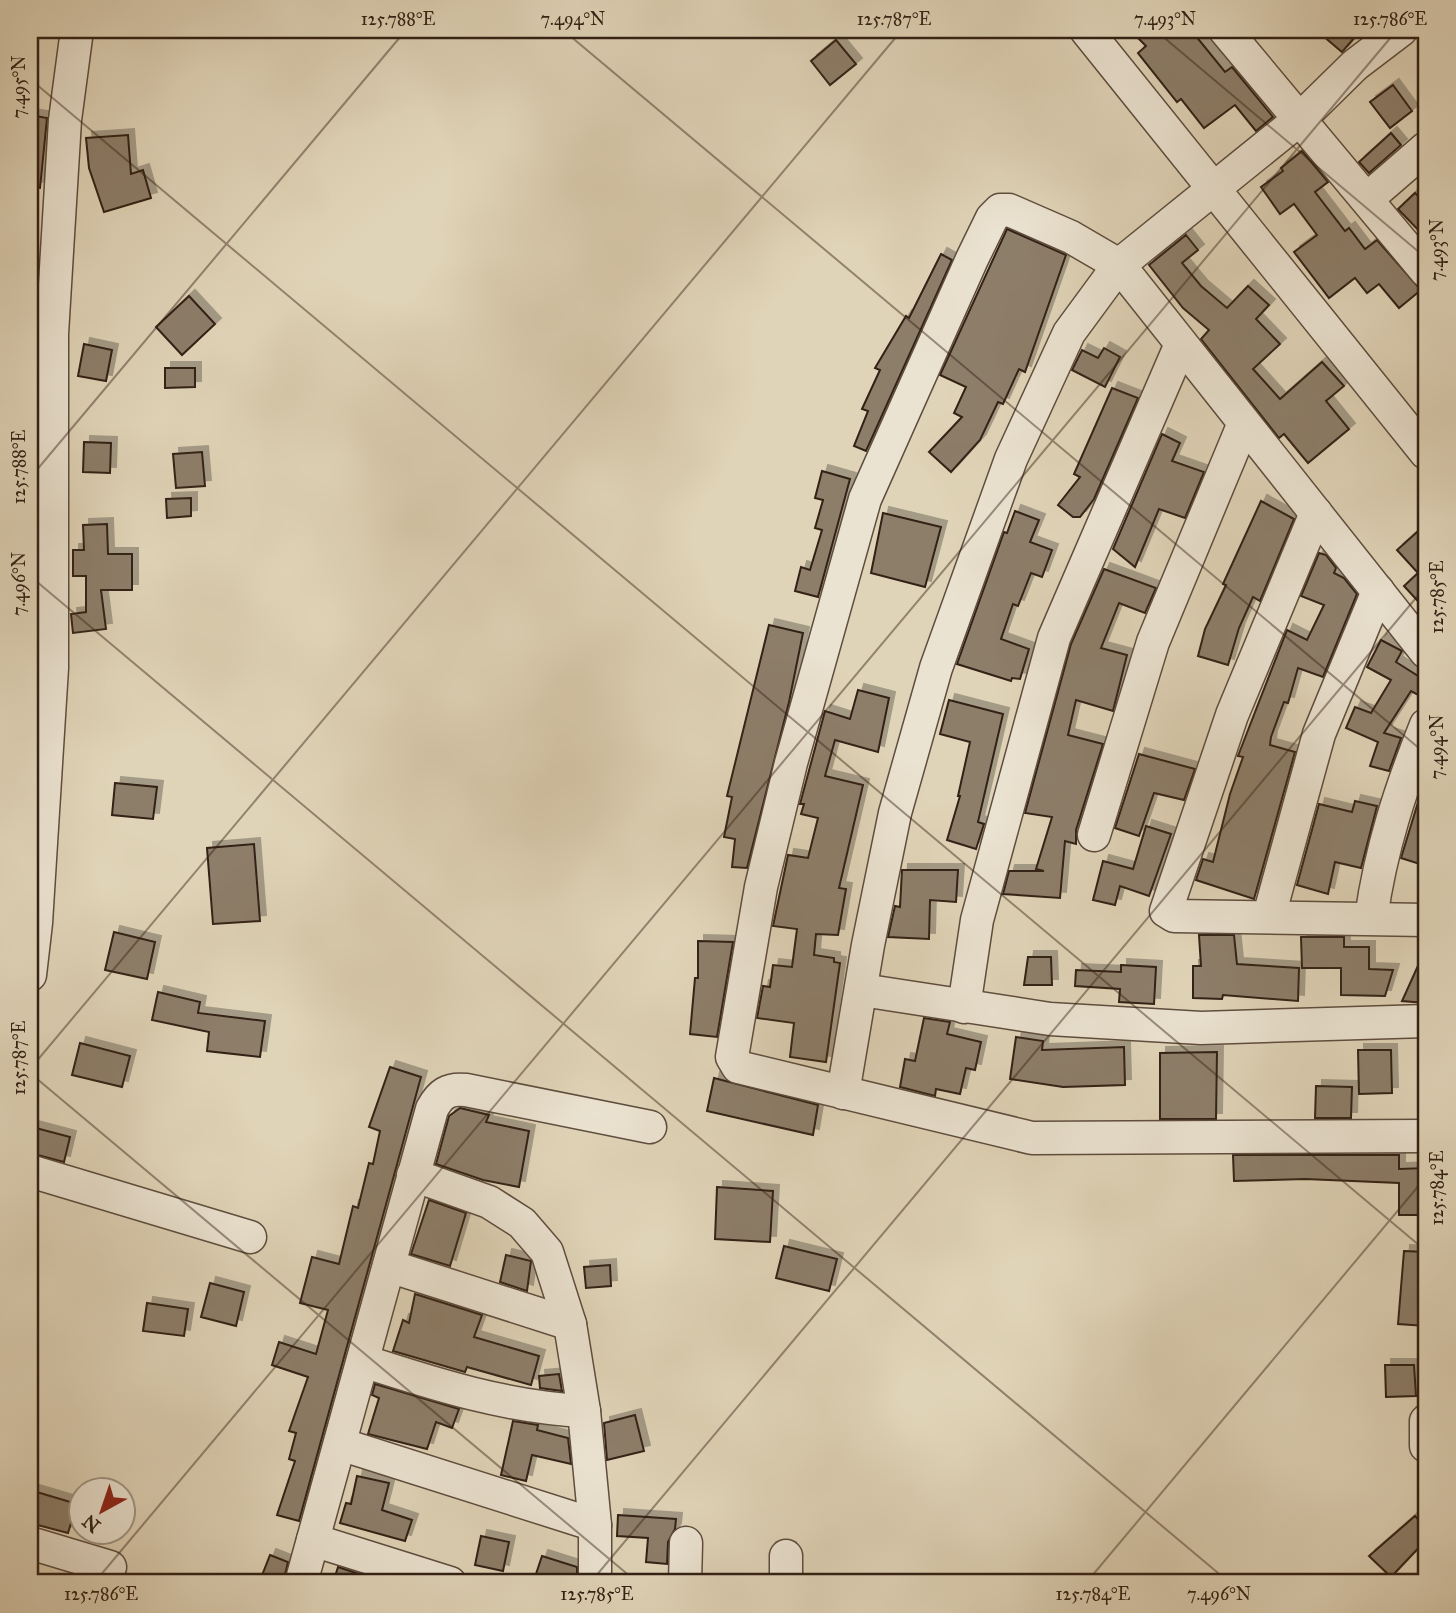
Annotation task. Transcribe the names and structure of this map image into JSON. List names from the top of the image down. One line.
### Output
{"north":"bottom left","coordinates":["125.788°E","7.494°N","125.787°E","7.493°N","125.786°E","7.495°N","7.496°N","125.785°E","125.784°E"]}
